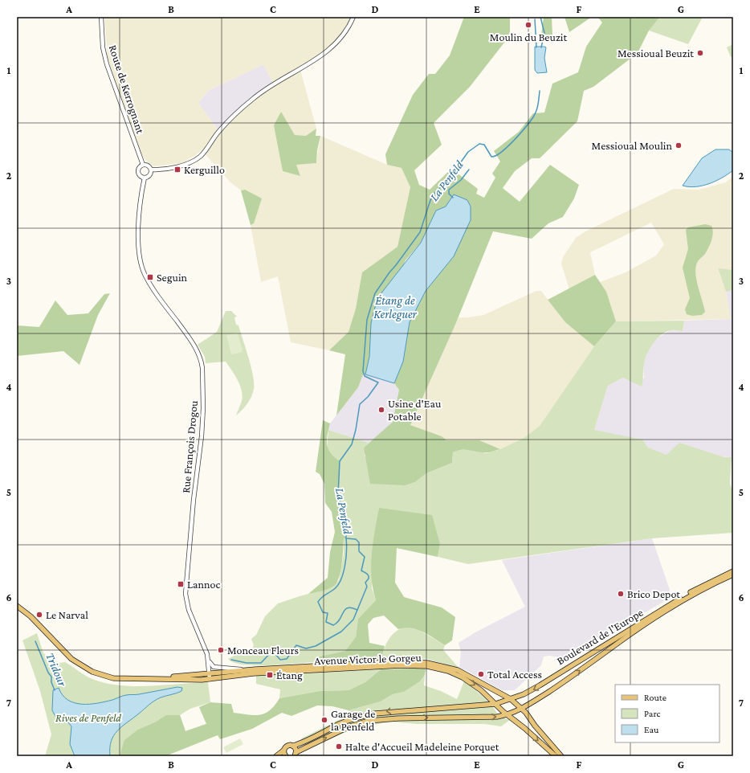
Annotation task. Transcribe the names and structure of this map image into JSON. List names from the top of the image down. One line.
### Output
{"streets":{"main road":["Boulevard de l'Europe","Avenue Victor le Gorgeu"],"street":["Route de Kerrognant","Rue François Drogou"]},"crossings":[["Route de Kerrognant","Rue François Drogou"],["Rue François Drogou","Avenue Victor le Gorgeu"],["Boulevard de l'Europe","Avenue Victor le Gorgeu"]],"one_way":["Avenue Victor le Gorgeu"],"water":["La Penfeld","Étang de Kerleguer","Tridour"],"parks":["Rives de Penfeld"],"places":{"other":["Moulin du Beuzit","Messioual Beuzit","Messioual Moulin","Usine d'Eau Potable","Brico Depot","Le Narval","Monceau Fleurs","Total Access","Garage de la Penfeld","Halte d'Accueil Madeleine Porquet"],"transit":["Kerguillo","Seguin","Lannoc","Étang"]},"legend":["Route","Parc","Eau"],"grid":{"columns":["A","B","C","D","E","F","G"],"rows":["1","2","3","4","5","6","7"]}}
